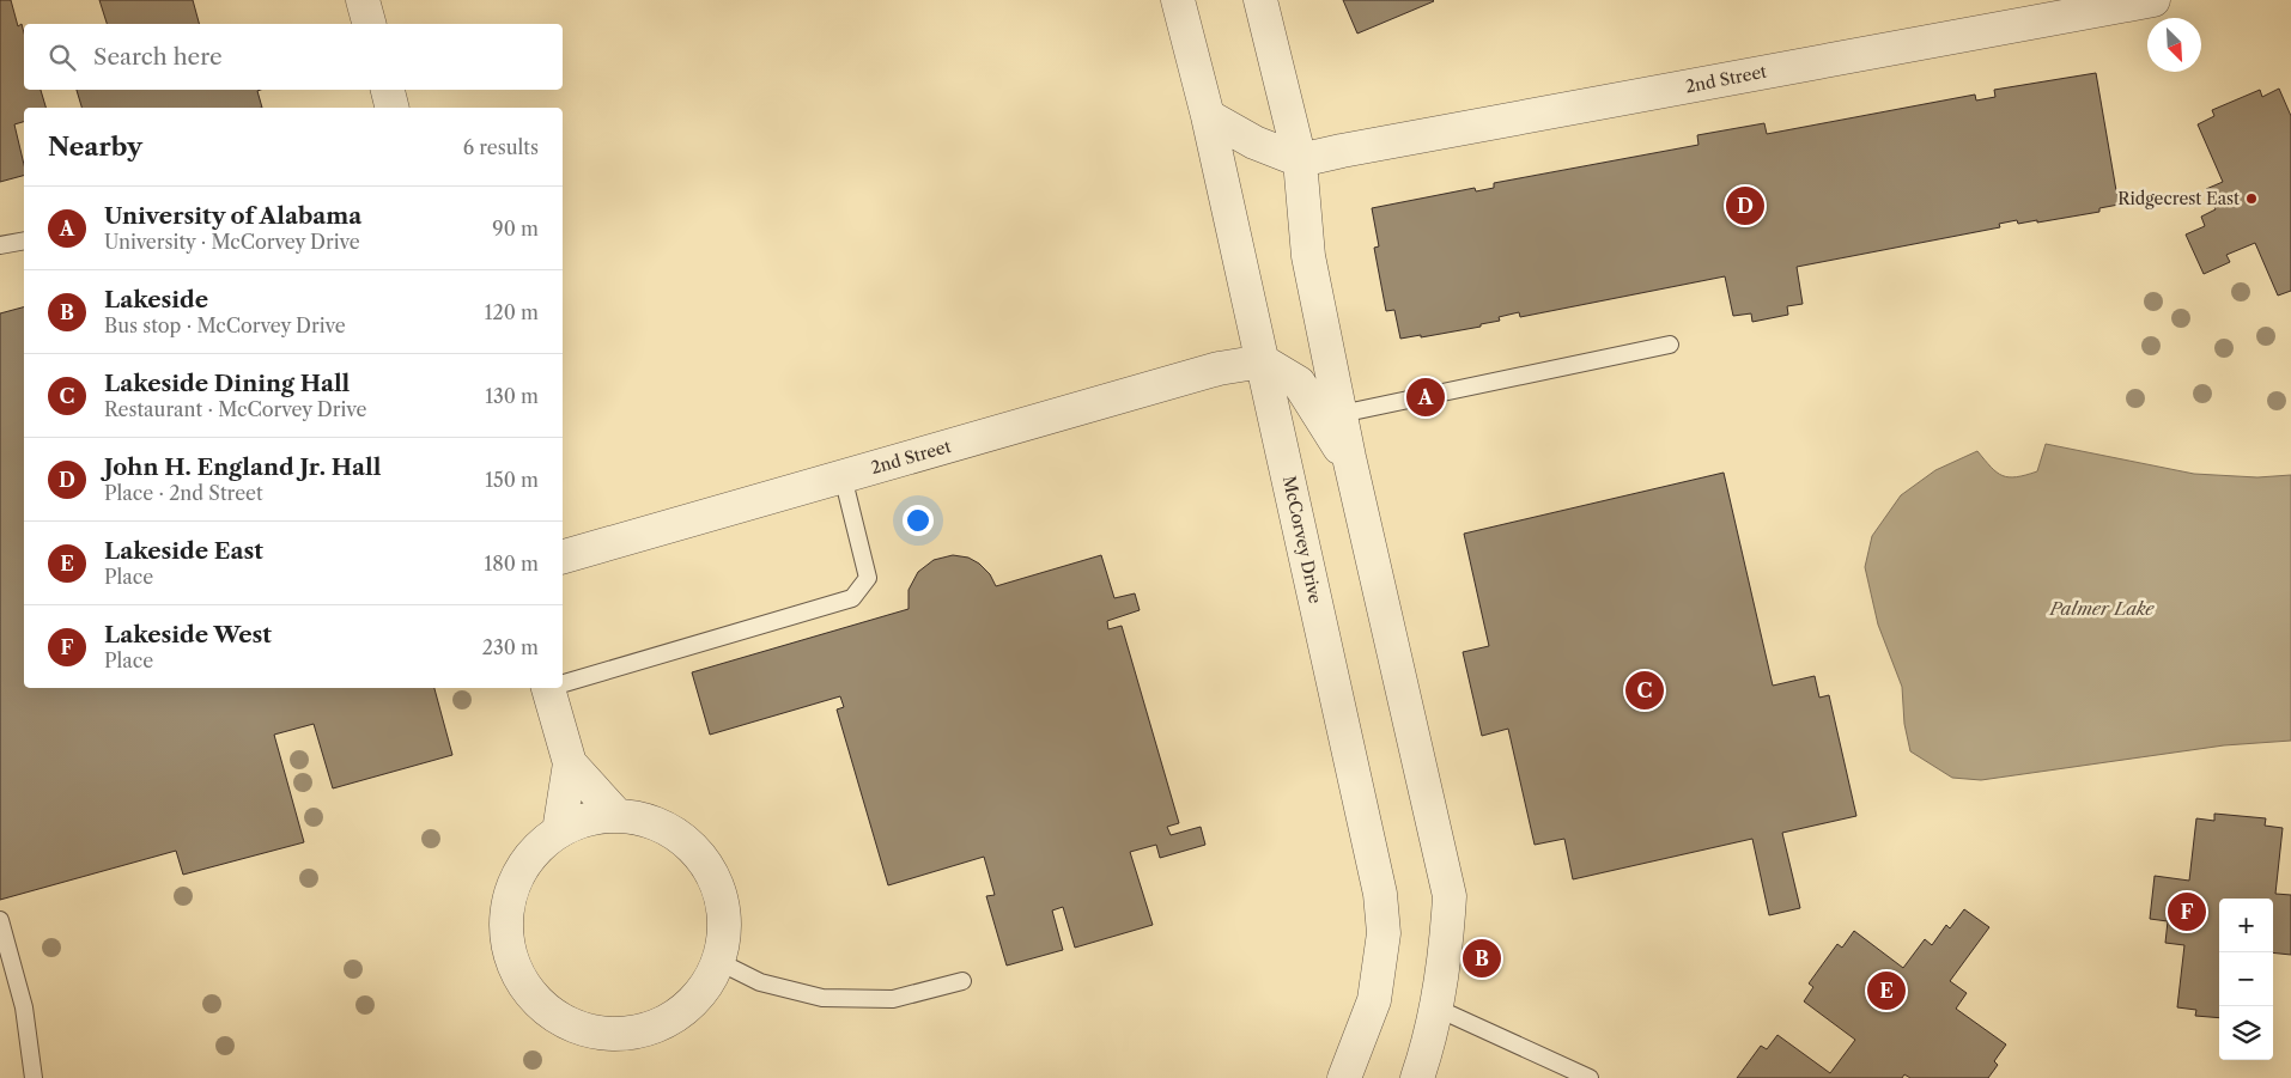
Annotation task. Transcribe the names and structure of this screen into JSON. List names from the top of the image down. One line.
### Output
{"streets":{"street":["2nd Street","McCorvey Drive"]},"crossings":[["2nd Street","McCorvey Drive"]],"water":["Palmer Lake"],"places":["Ridgecrest East"],"north":"bottom right","page":{"search":"Search here","heading":["Nearby","6 results"],"pins":["D","A","C","F","B","E"],"list":[{"mark":"A","name":"University of Alabama","note":"University · McCorvey Drive","value":"90 m"},{"mark":"B","name":"Lakeside","note":"Bus stop · McCorvey Drive","value":"120 m"},{"mark":"C","name":"Lakeside Dining Hall","note":"Restaurant · McCorvey Drive","value":"130 m"},{"mark":"D","name":"John H. England Jr. Hall","note":"Place · 2nd Street","value":"150 m"},{"mark":"E","name":"Lakeside East","note":"Place","value":"180 m"},{"mark":"F","name":"Lakeside West","note":"Place","value":"230 m"}],"map_buttons":["+","−"]}}
